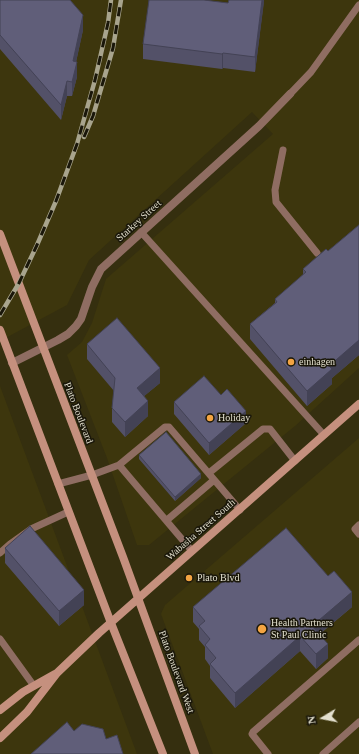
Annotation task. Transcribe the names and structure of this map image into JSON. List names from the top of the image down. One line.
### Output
{"streets":{"main road":["Plato Boulevard","Wabasha Street South","Plato Boulevard West"],"street":["Starkey Street"]},"crossings":[["Starkey Street","Plato Boulevard"],["Plato Boulevard","Wabasha Street South"],["Plato Boulevard","Plato Boulevard West"],["Wabasha Street South","Plato Boulevard West"]],"places":["einhagen","Holiday","Plato Blvd","Health Partners St Paul Clinic"],"north":"left"}
